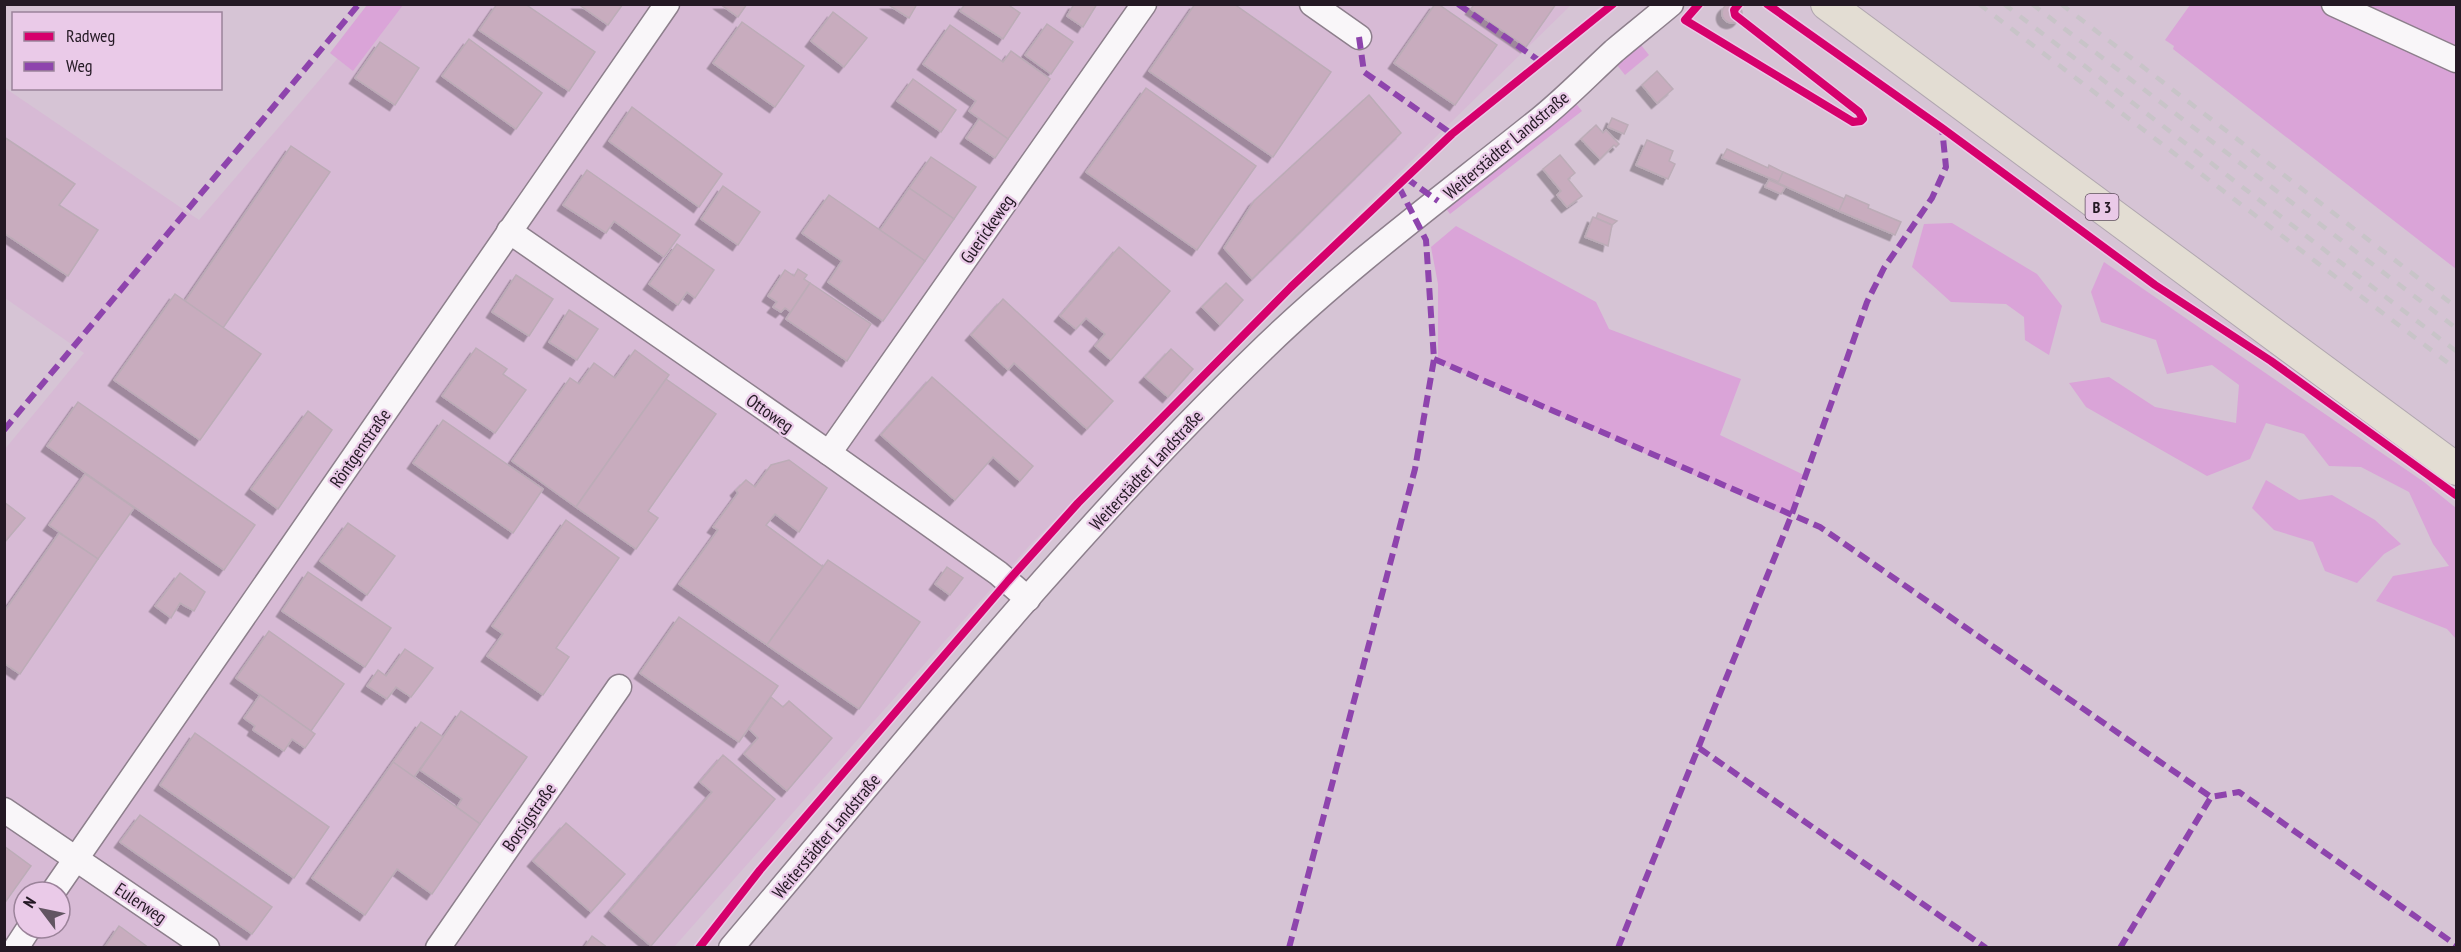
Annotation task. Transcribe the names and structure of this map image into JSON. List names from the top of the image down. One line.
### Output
{"streets":{"main road":["B 3"],"street":["Weiterstädter Landstraße","Guerickeweg","Ottoweg","Röntgenstraße","Borsigstraße","Eulerweg"]},"crossings":[["Weiterstädter Landstraße","Ottoweg"],["Guerickeweg","Ottoweg"],["Ottoweg","Röntgenstraße"],["Röntgenstraße","Eulerweg"]],"legend":["Radweg","Weg"],"north":"top left"}
